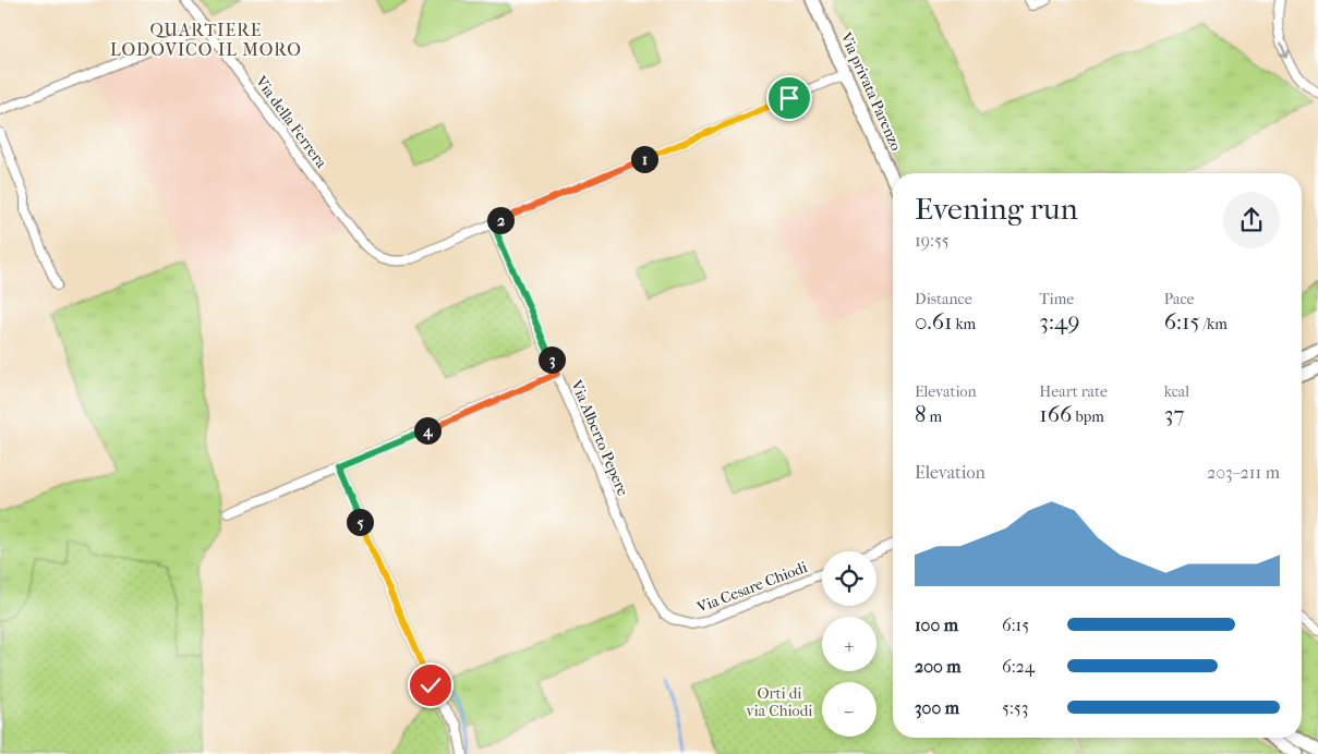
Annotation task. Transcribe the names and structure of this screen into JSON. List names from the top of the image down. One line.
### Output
{"streets":{"street":["Via privata Parenzo","Via della Ferrera","Via Alberto Pepere","Via Cesare Chiodi"]},"crossings":[["Via della Ferrera","Via Alberto Pepere"],["Via Alberto Pepere","Via Cesare Chiodi"]],"districts":["QUARTIERE LODOVICO IL MORO"],"parks":["Orti di via Chiodi"],"page":{"pins":["1","2","3","4","5"],"heading":["Evening run","19:55"],"stats":[["Distance","0.61 km"],["Time","3:49"],["Pace","6:15 /km"],["Elevation","8 m"],["Heart rate","166 bpm"],["kcal","37"]],"chart":["Elevation","203–211 m"],"map_buttons":["+","−"],"list":[{"name":"100 m","note":"6:15"},{"name":"200 m","note":"6:24"},{"name":"300 m","note":"5:53"}]}}
